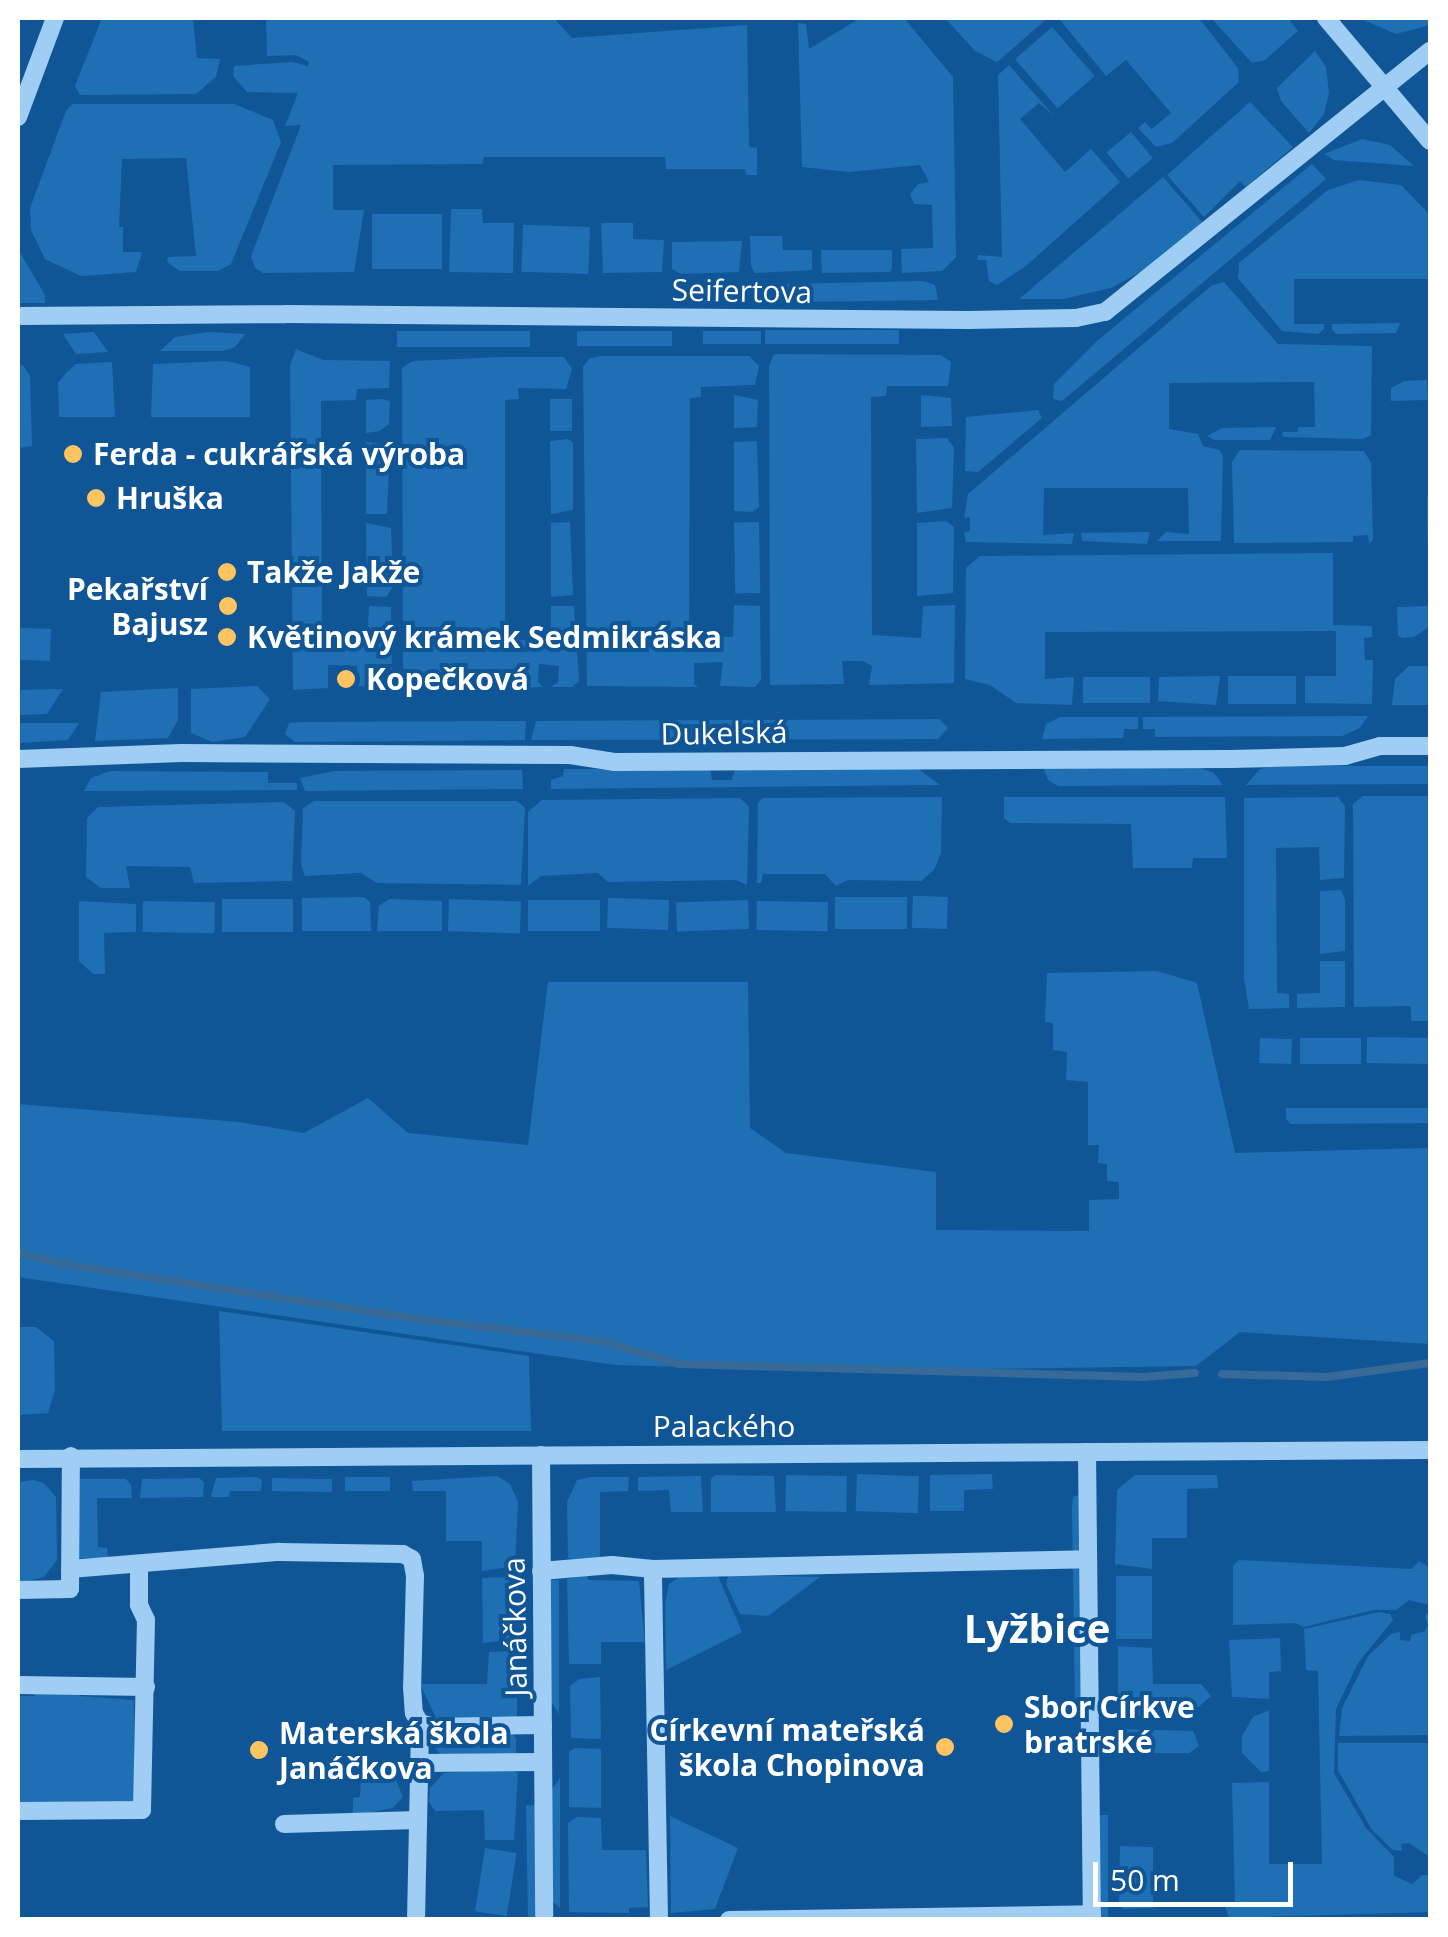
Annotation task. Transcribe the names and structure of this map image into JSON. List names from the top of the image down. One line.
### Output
{"streets":{"street":["Seifertova","Dukelská","Palackého","Janáčkova"]},"crossings":[["Palackého","Janáčkova"]],"districts":["Lyžbice"],"places":["Ferda - cukrářská výroba","Hruška","Takže Jakže","Pekařství Bajusz","Květinový krámek Sedmikráska","Kopečková","Sbor Církve bratrské","Církevní mateřská škola Chopinova","Materská škola Janáčkova"],"scale_bar":"50 m"}
